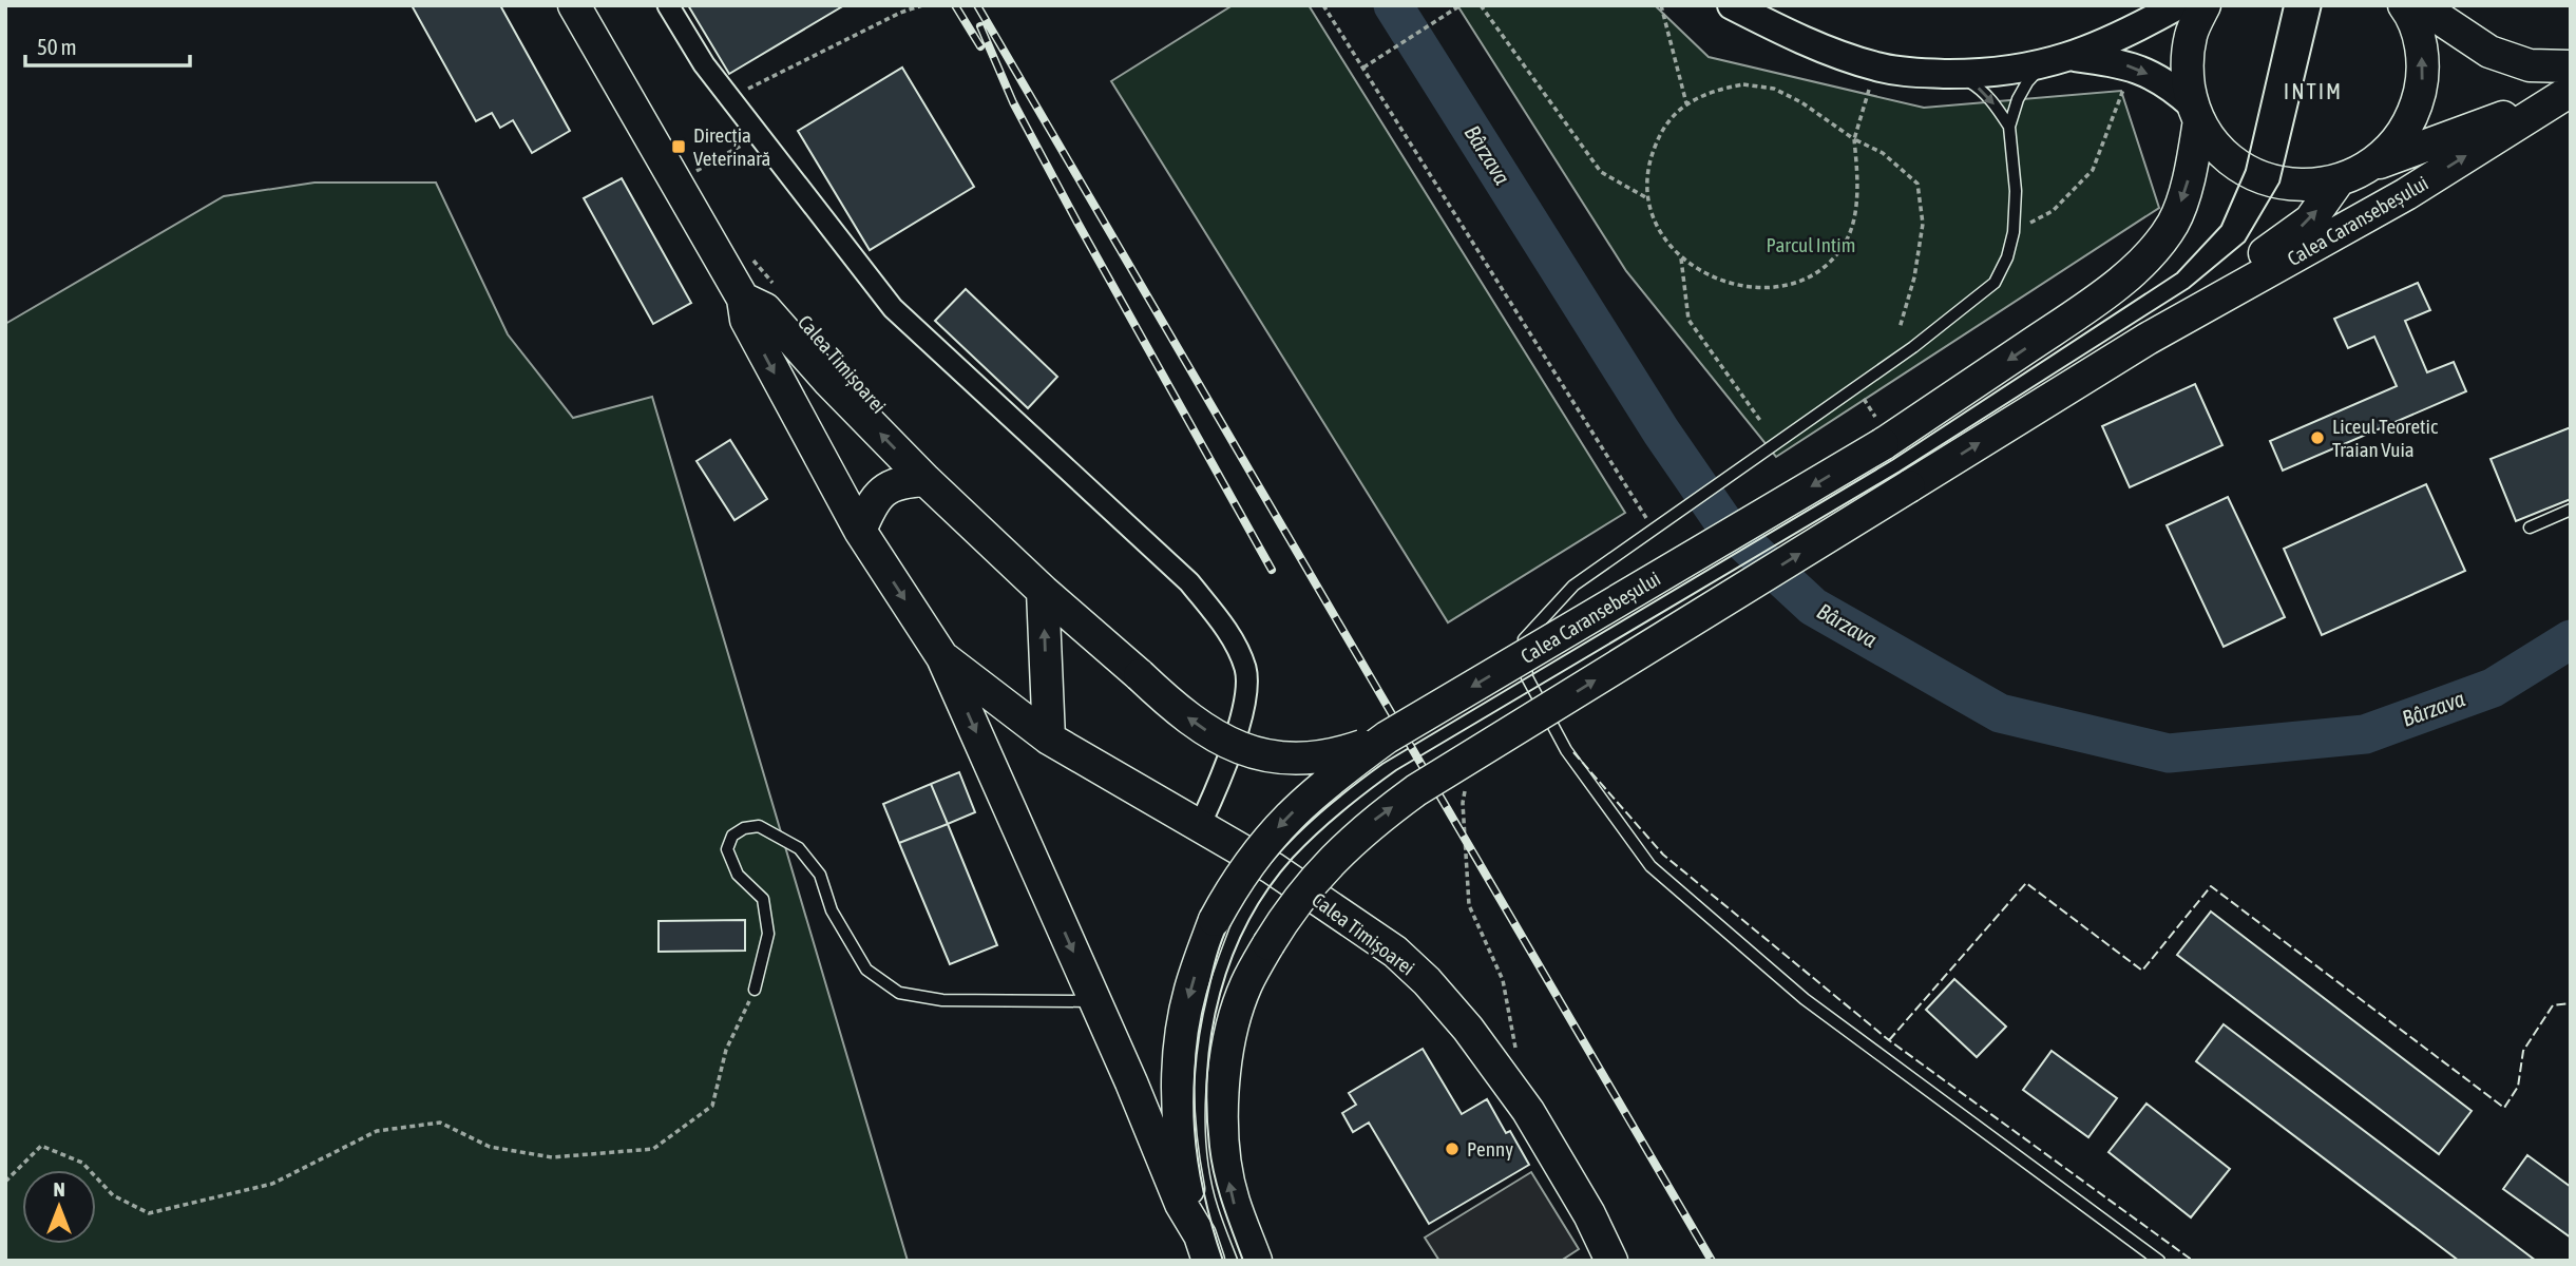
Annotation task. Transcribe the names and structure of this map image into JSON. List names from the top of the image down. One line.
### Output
{"streets":{"main road":["Calea Caransebeșului","Calea Timișoarei"]},"crossings":[["Calea Caransebeșului","Calea Timișoarei"]],"districts":["INTIM"],"water":["Bârzava"],"parks":["Parcul Intim"],"places":{"transit":["Direcția Veterinară"],"other":["Liceul Teoretic Traian Vuia","Penny"]},"scale_bar":"50 m","north":"top"}
